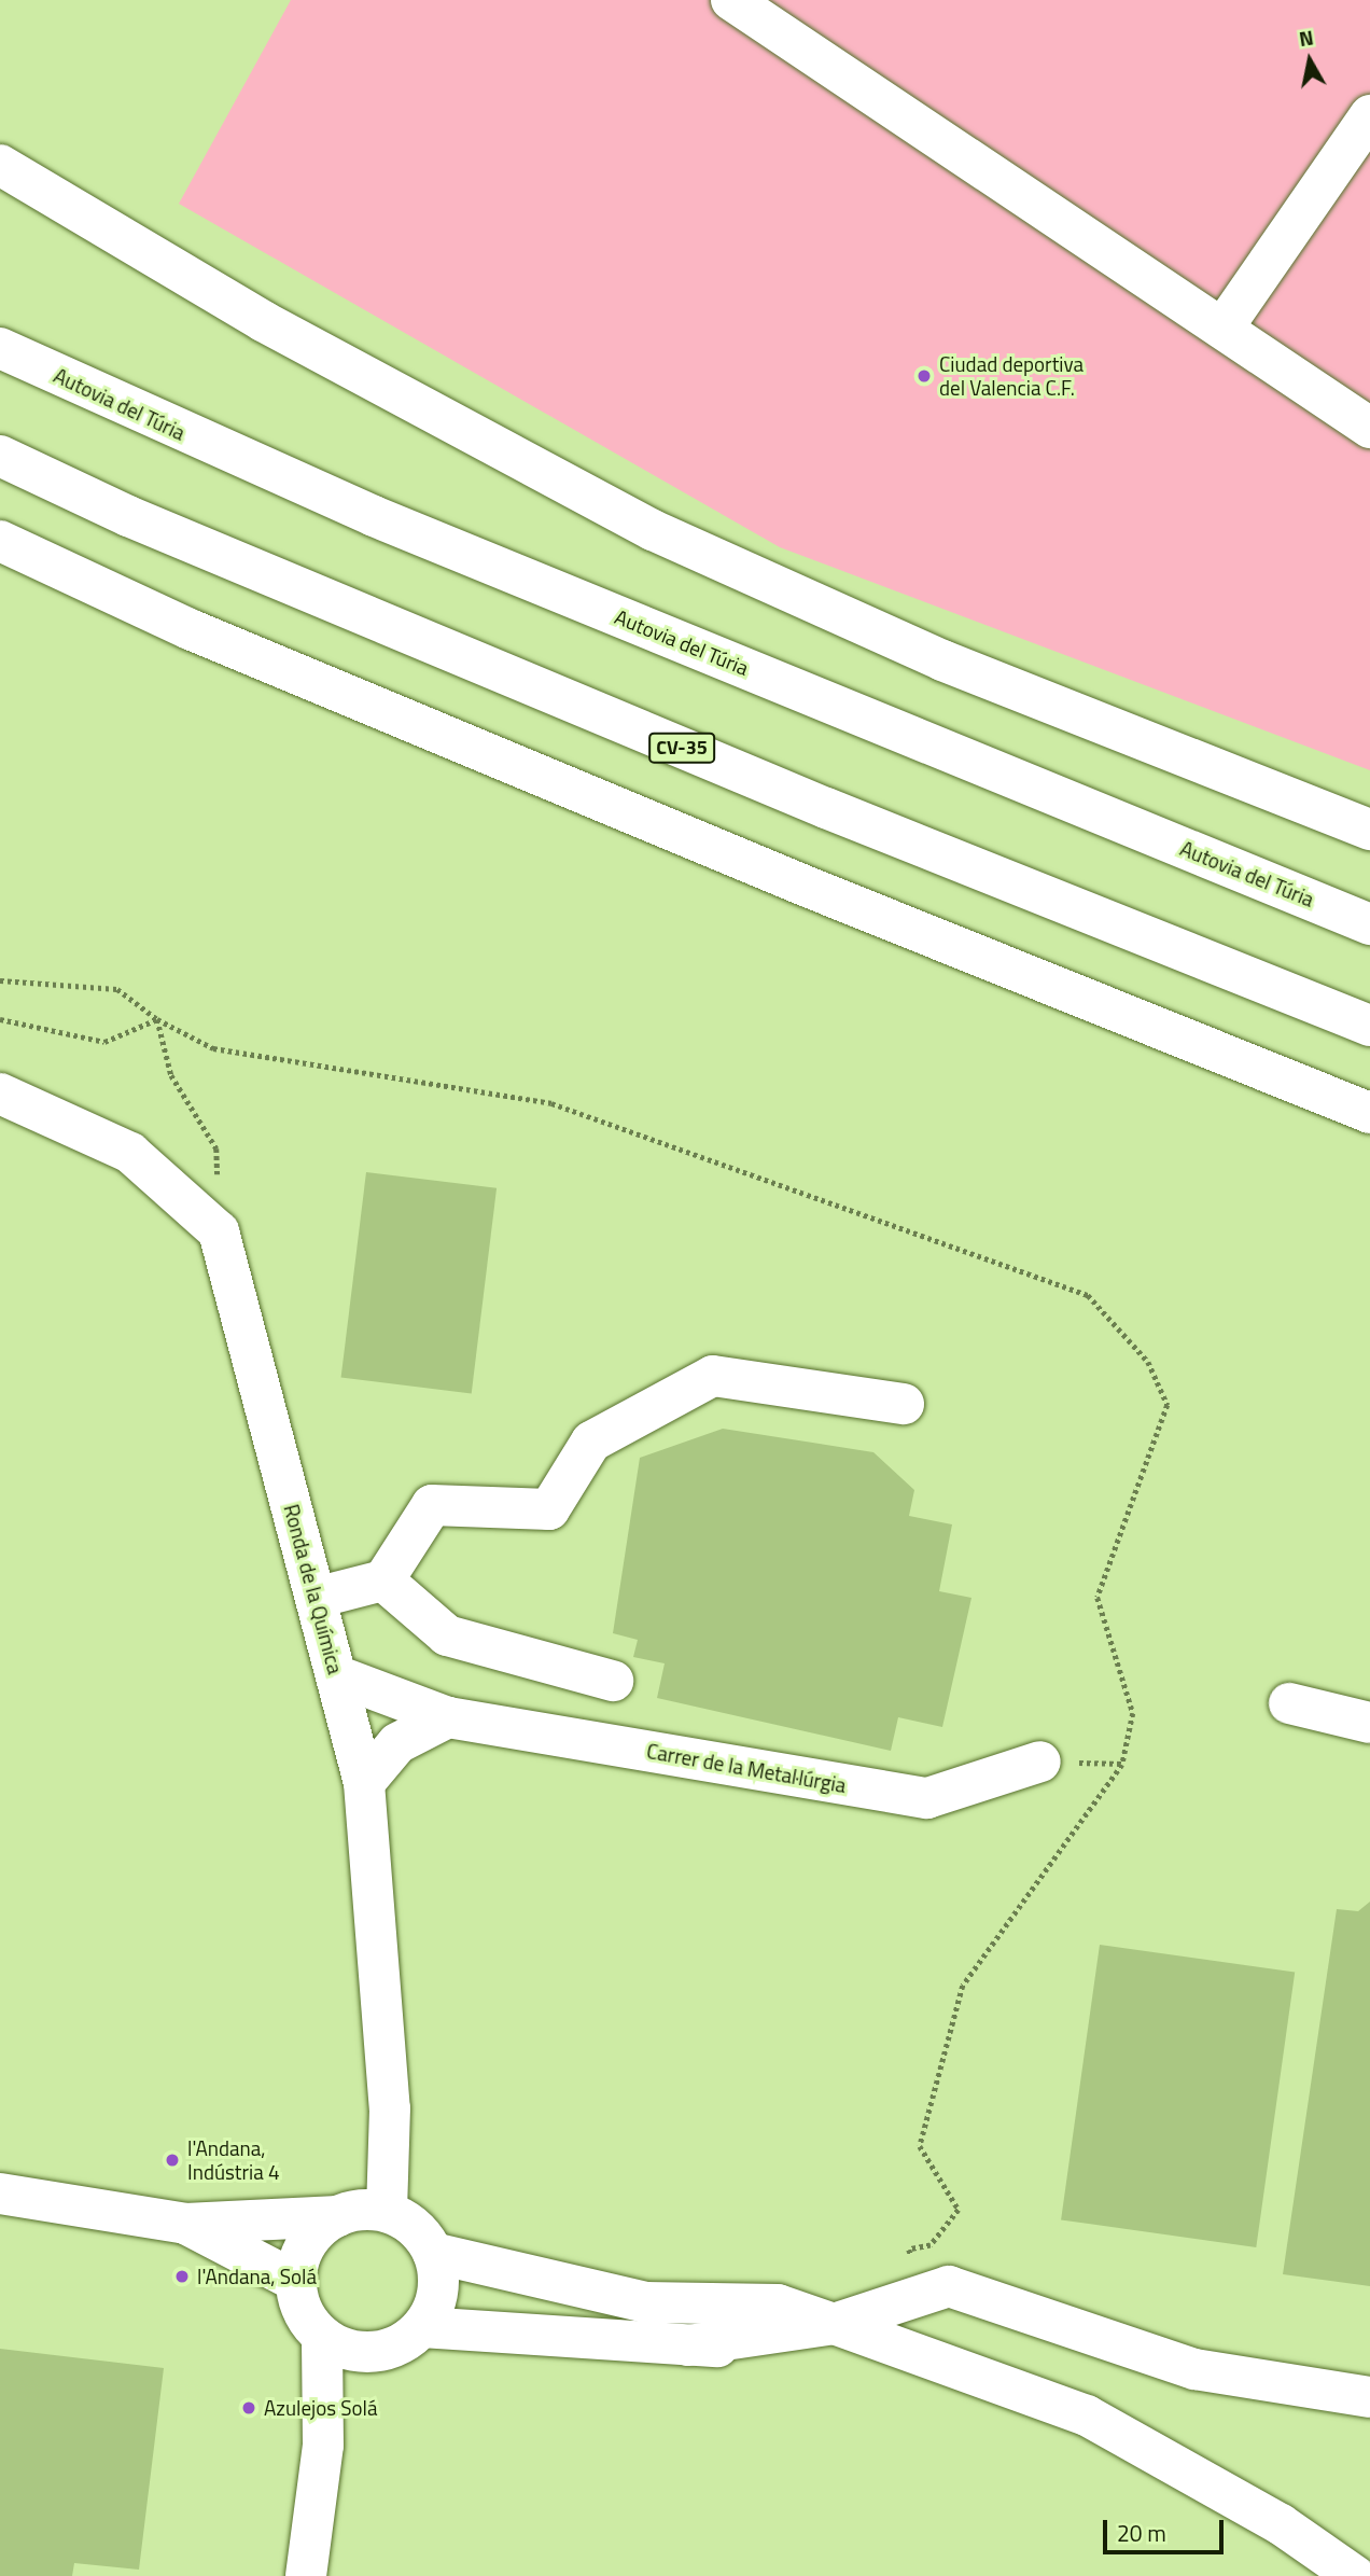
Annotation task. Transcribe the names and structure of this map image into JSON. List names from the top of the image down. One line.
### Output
{"streets":{"main road":["Autovia del Túria","CV-35","Ronda de la Química","Carrer de la Metal·lúrgia"]},"crossings":[["Ronda de la Química","Carrer de la Metal·lúrgia"]],"places":["Ciudad deportiva del Valencia C.F.","l'Andana, Indústria 4","l'Andana, Solá","Azulejos Solá"],"scale_bar":"20 m","north":"top"}
